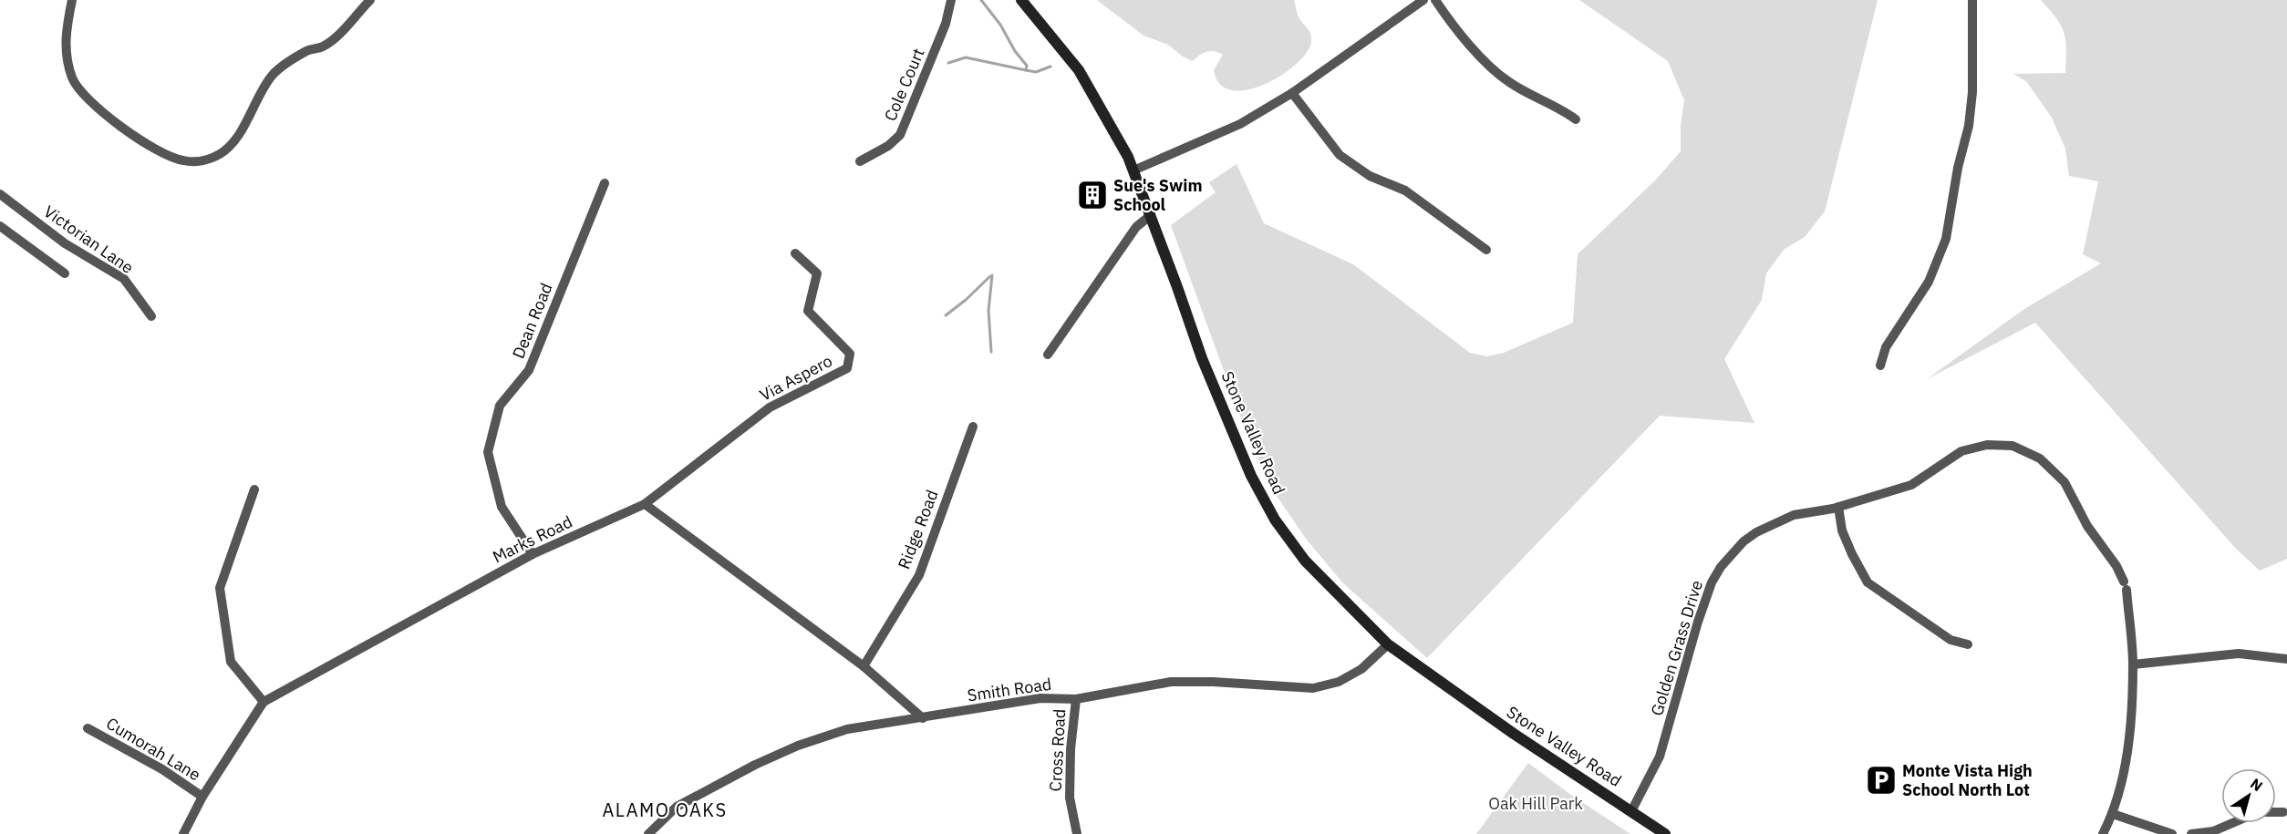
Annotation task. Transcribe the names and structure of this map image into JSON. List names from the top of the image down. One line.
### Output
{"streets":{"street":["Cole Court","Victorian Lane","Dean Road","Via Aspero","Stone Valley Road","Ridge Road","Marks Road","Golden Grass Drive","Smith Road","Cumorah Lane","Cross Road"]},"crossings":[["Dean Road","Marks Road"],["Via Aspero","Marks Road"],["Stone Valley Road","Golden Grass Drive"],["Stone Valley Road","Smith Road"],["Marks Road","Cumorah Lane"],["Smith Road","Cross Road"]],"districts":["ALAMO OAKS"],"parks":["Oak Hill Park"],"places":{"building":["Sue's Swim School"],"parking":["Monte Vista High School North Lot"]},"north":"top right"}
